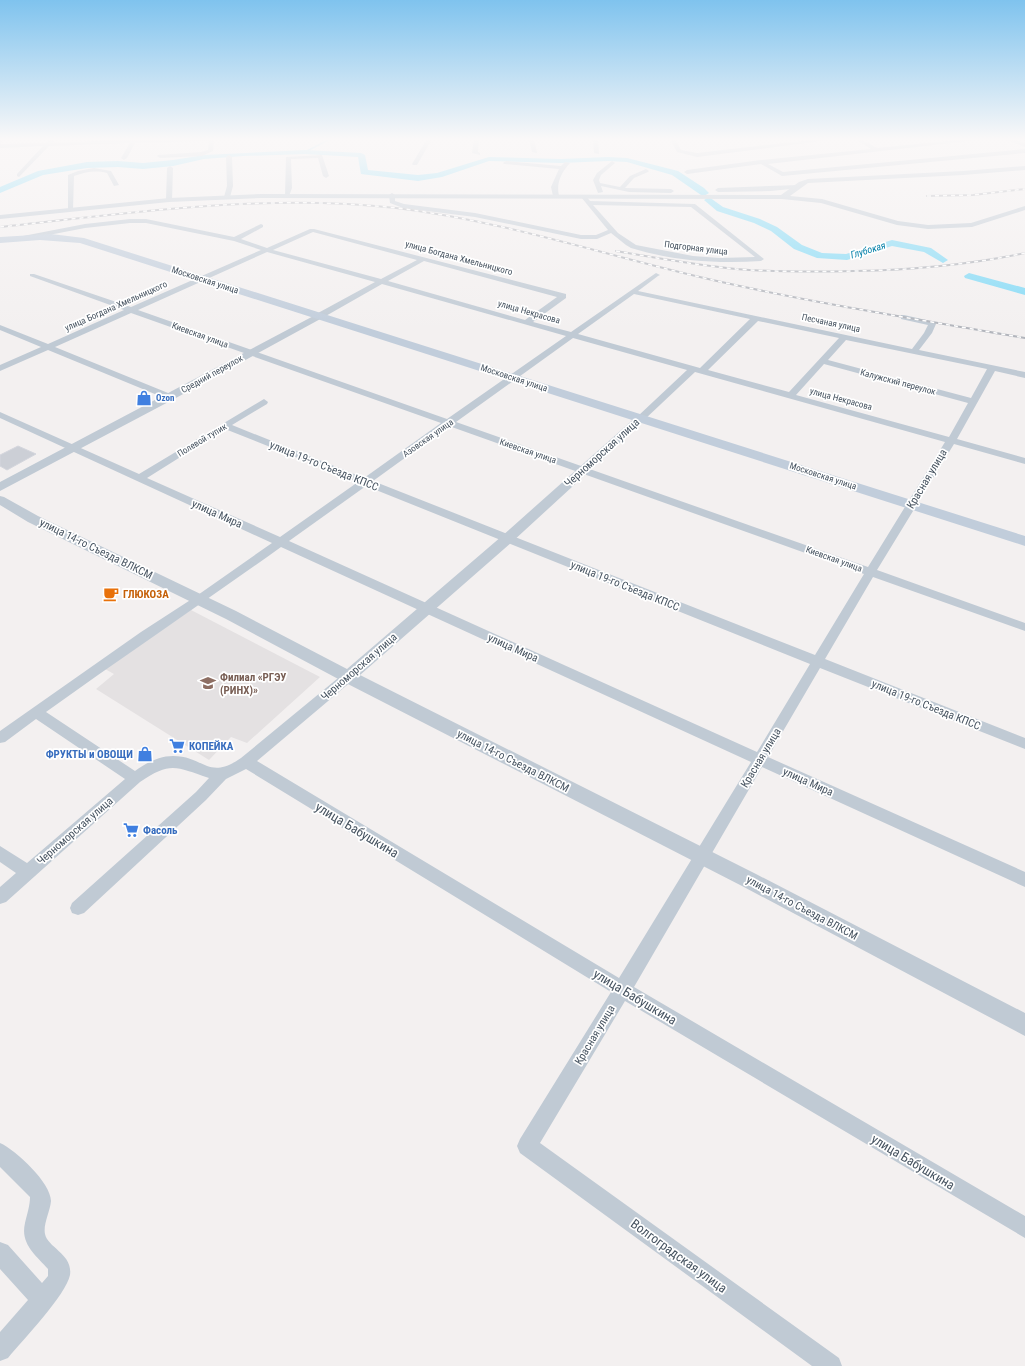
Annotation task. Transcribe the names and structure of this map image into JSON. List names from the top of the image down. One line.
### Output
{"streets":{"main road":["Московская улица"],"street":["Подгорная улица","улица Богдана Хмельницкого","улица Некрасова","Песчаная улица","Киевская улица","Средний переулок","Калужский переулок","Азовская улица","Полевой тупик","Черноморская улица","улица 19-го Съезда КПСС","Красная улица","улица Мира","улица 14-го Съезда ВЛКСМ","улица Бабушкина","Волгоградская улица"]},"crossings":[["улица Богдана Хмельницкого","Московская улица"],["улица Богдана Хмельницкого","улица Некрасова"],["улица Богдана Хмельницкого","Киевская улица"],["улица Богдана Хмельницкого","Средний переулок"],["Московская улица","улица Некрасова"],["Московская улица","Средний переулок"],["Московская улица","Азовская улица"],["Московская улица","Черноморская улица"],["Московская улица","Красная улица"],["улица Некрасова","Средний переулок"],["улица Некрасова","Азовская улица"],["улица Некрасова","Черноморская улица"],["улица Некрасова","Красная улица"],["Песчаная улица","Азовская улица"],["Песчаная улица","Черноморская улица"],["Песчаная улица","Красная улица"],["Киевская улица","Средний переулок"],["Киевская улица","Азовская улица"],["Киевская улица","Черноморская улица"],["Киевская улица","Красная улица"],["Средний переулок","улица Мира"],["Калужский переулок","Красная улица"],["Азовская улица","улица 19-го Съезда КПСС"],["Азовская улица","улица Мира"],["Азовская улица","улица 14-го Съезда ВЛКСМ"],["Полевой тупик","улица 19-го Съезда КПСС"],["Полевой тупик","улица Мира"],["Черноморская улица","улица 19-го Съезда КПСС"],["Черноморская улица","улица Мира"],["Черноморская улица","улица 14-го Съезда ВЛКСМ"],["Черноморская улица","улица Бабушкина"],["улица 19-го Съезда КПСС","Красная улица"],["Красная улица","улица Мира"],["Красная улица","улица 14-го Съезда ВЛКСМ"],["Красная улица","улица Бабушкина"],["Красная улица","Волгоградская улица"]],"water":["Глубокая"],"places":{"shop":["Ozon","ФРУКТЫ и ОВОЩИ"],"cafe":["ГЛЮКОЗА"],"school or university":["Филиал «РГЭУ (РИНХ)»"],"supermarket":["КОПЕЙКА","Фасоль"]}}
